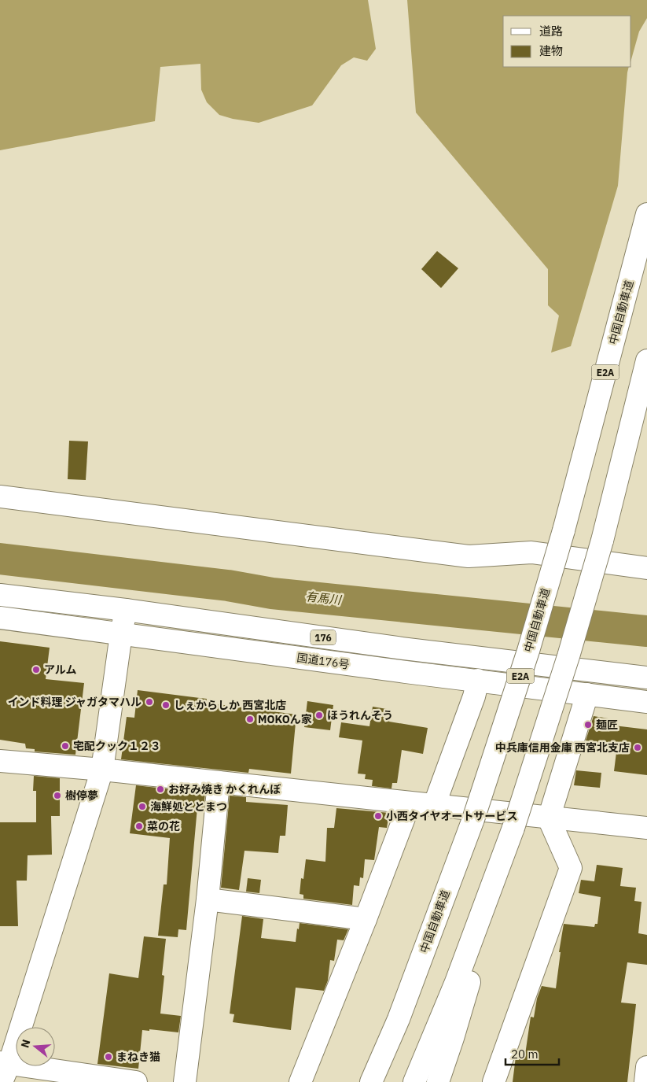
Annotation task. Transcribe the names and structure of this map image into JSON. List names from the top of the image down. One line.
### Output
{"streets":{"main road":["中国自動車道","E2A","176","国道176号"]},"water":["有馬川"],"places":["アルム","インド料理 ジャガタマハル","しぇからしか 西宮北店","ほうれんそう","MOKOん家","麺匠","宅配クック１２３","中兵庫信用金庫 西宮北支店","お好み焼き かくれんぼ","樹停夢","海鮮処ととまつ","小西タイヤオートサービス","菜の花","まねき猫"],"legend":["道路","建物"],"scale_bar":"20 m","north":"left"}
